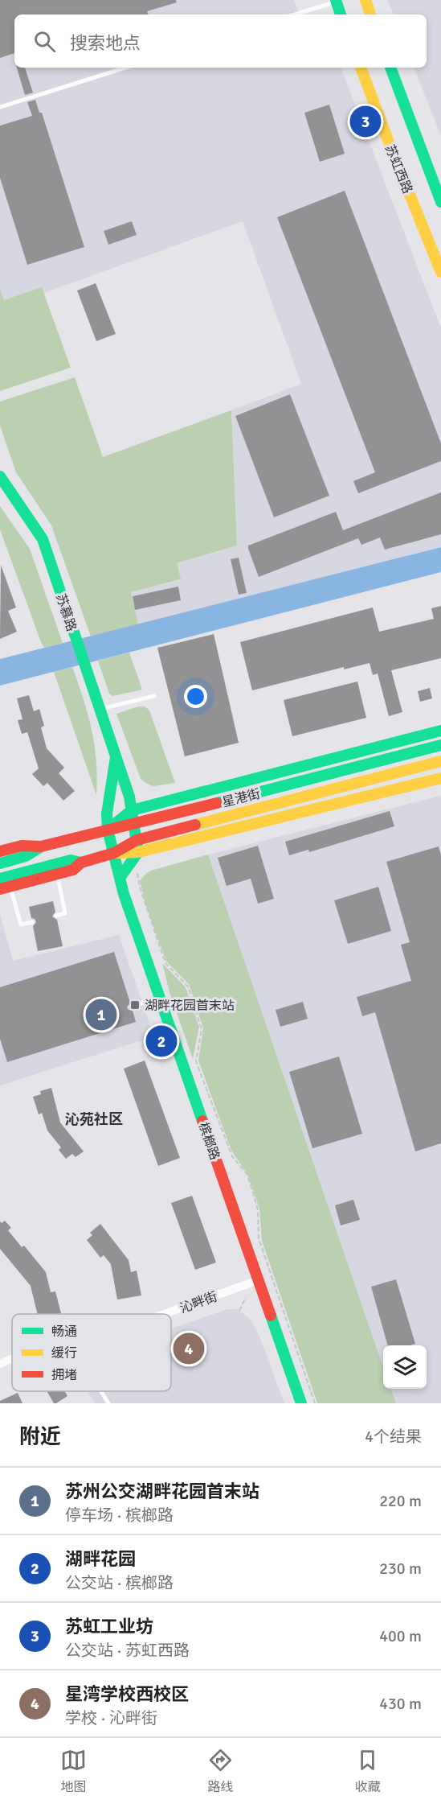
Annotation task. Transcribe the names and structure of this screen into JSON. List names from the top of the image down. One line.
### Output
{"streets":{"main road":["苏虹西路","苏慕路","星港街","槟榔路"],"street":["沁畔街"]},"crossings":[["苏慕路","星港街"],["苏慕路","槟榔路"],["槟榔路","沁畔街"]],"districts":["沁苑社区"],"places":{"transit":["湖畔花园首末站"]},"legend":["畅通","缓行","拥堵"],"page":{"search":"搜索地点","pins":["3","1","2","4"],"heading":["附近","4个结果"],"list":[{"mark":"1","name":"苏州公交湖畔花园首末站","note":"停车场 · 槟榔路","value":"220 m"},{"mark":"2","name":"湖畔花园","note":"公交站 · 槟榔路","value":"230 m"},{"mark":"3","name":"苏虹工业坊","note":"公交站 · 苏虹西路","value":"400 m"},{"mark":"4","name":"星湾学校西校区","note":"学校 · 沁畔街","value":"430 m"}],"nav":["地图","路线","收藏"]}}
